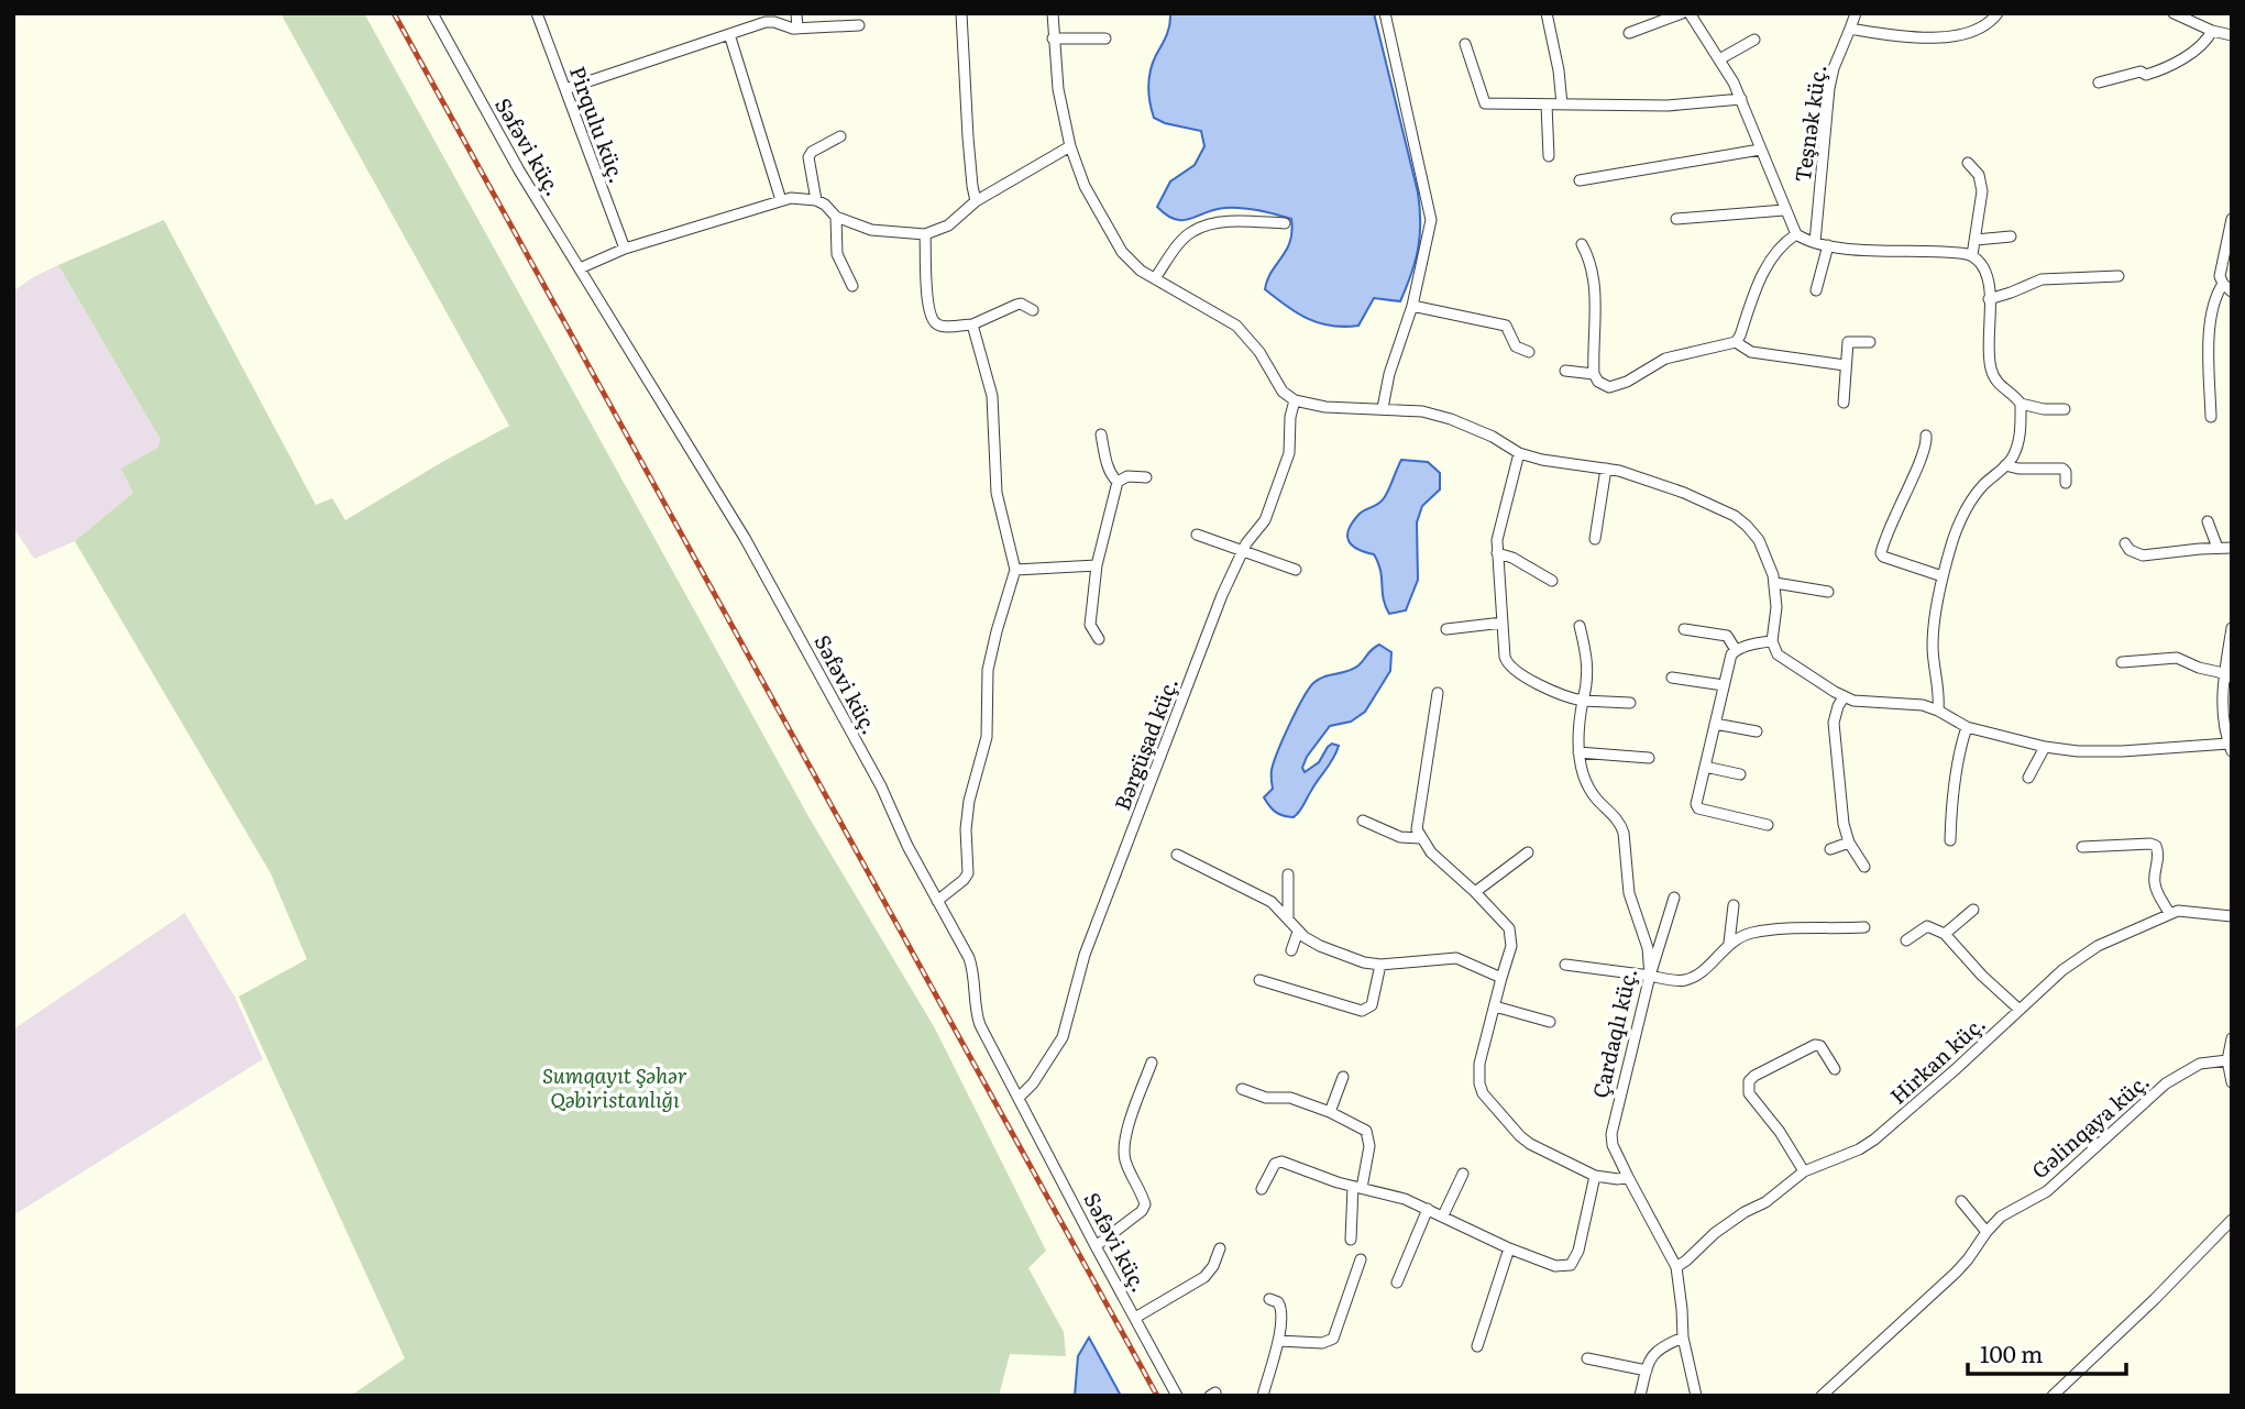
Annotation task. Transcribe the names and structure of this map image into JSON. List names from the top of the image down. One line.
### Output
{"streets":{"street":["Teşnək küç.","Pirqulu küç.","Səfəvi küç.","Bərgüşad küç.","Çardaqlı küç.","Hirkan küç.","Gəlinqaya küç."]},"crossings":[["Səfəvi küç.","Bərgüşad küç."],["Çardaqlı küç.","Hirkan küç."]],"parks":["Sumqayıt Şəhər Qəbiristanlığı"],"scale_bar":"100 m"}
